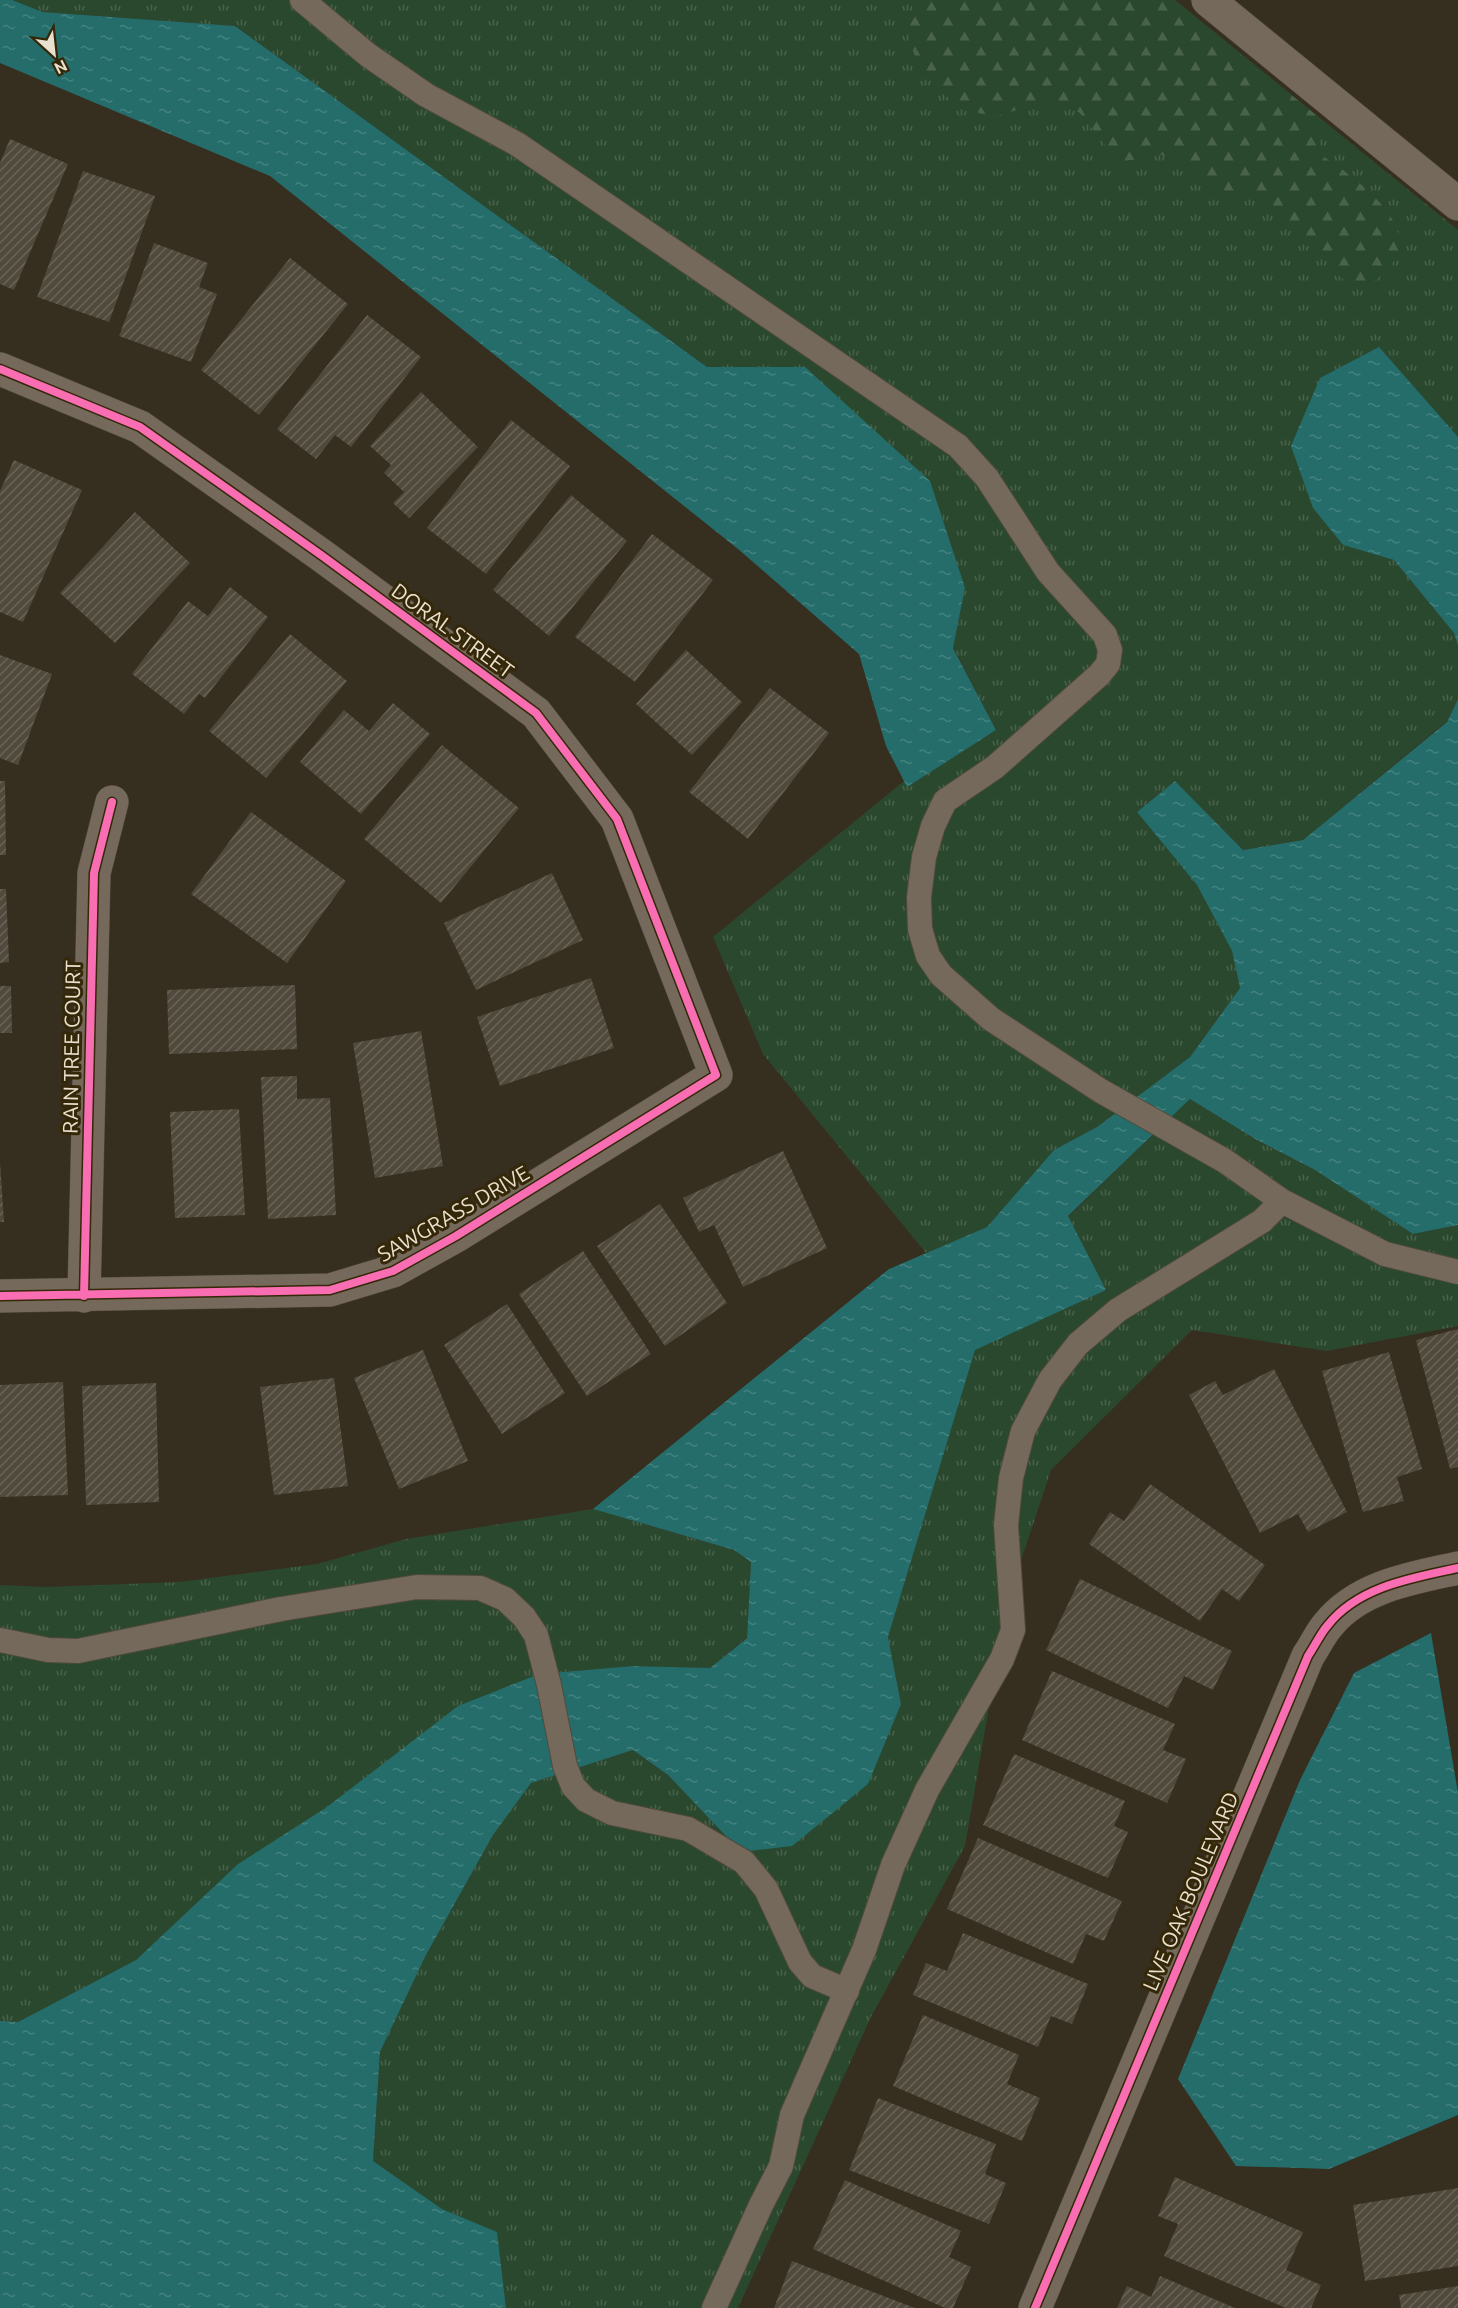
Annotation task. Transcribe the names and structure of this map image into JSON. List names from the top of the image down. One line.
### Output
{"streets":{"street":["DORAL STREET","RAIN TREE COURT","SAWGRASS DRIVE","LIVE OAK BOULEVARD"]},"crossings":[["DORAL STREET","SAWGRASS DRIVE"],["RAIN TREE COURT","SAWGRASS DRIVE"]],"north":"bottom right"}
